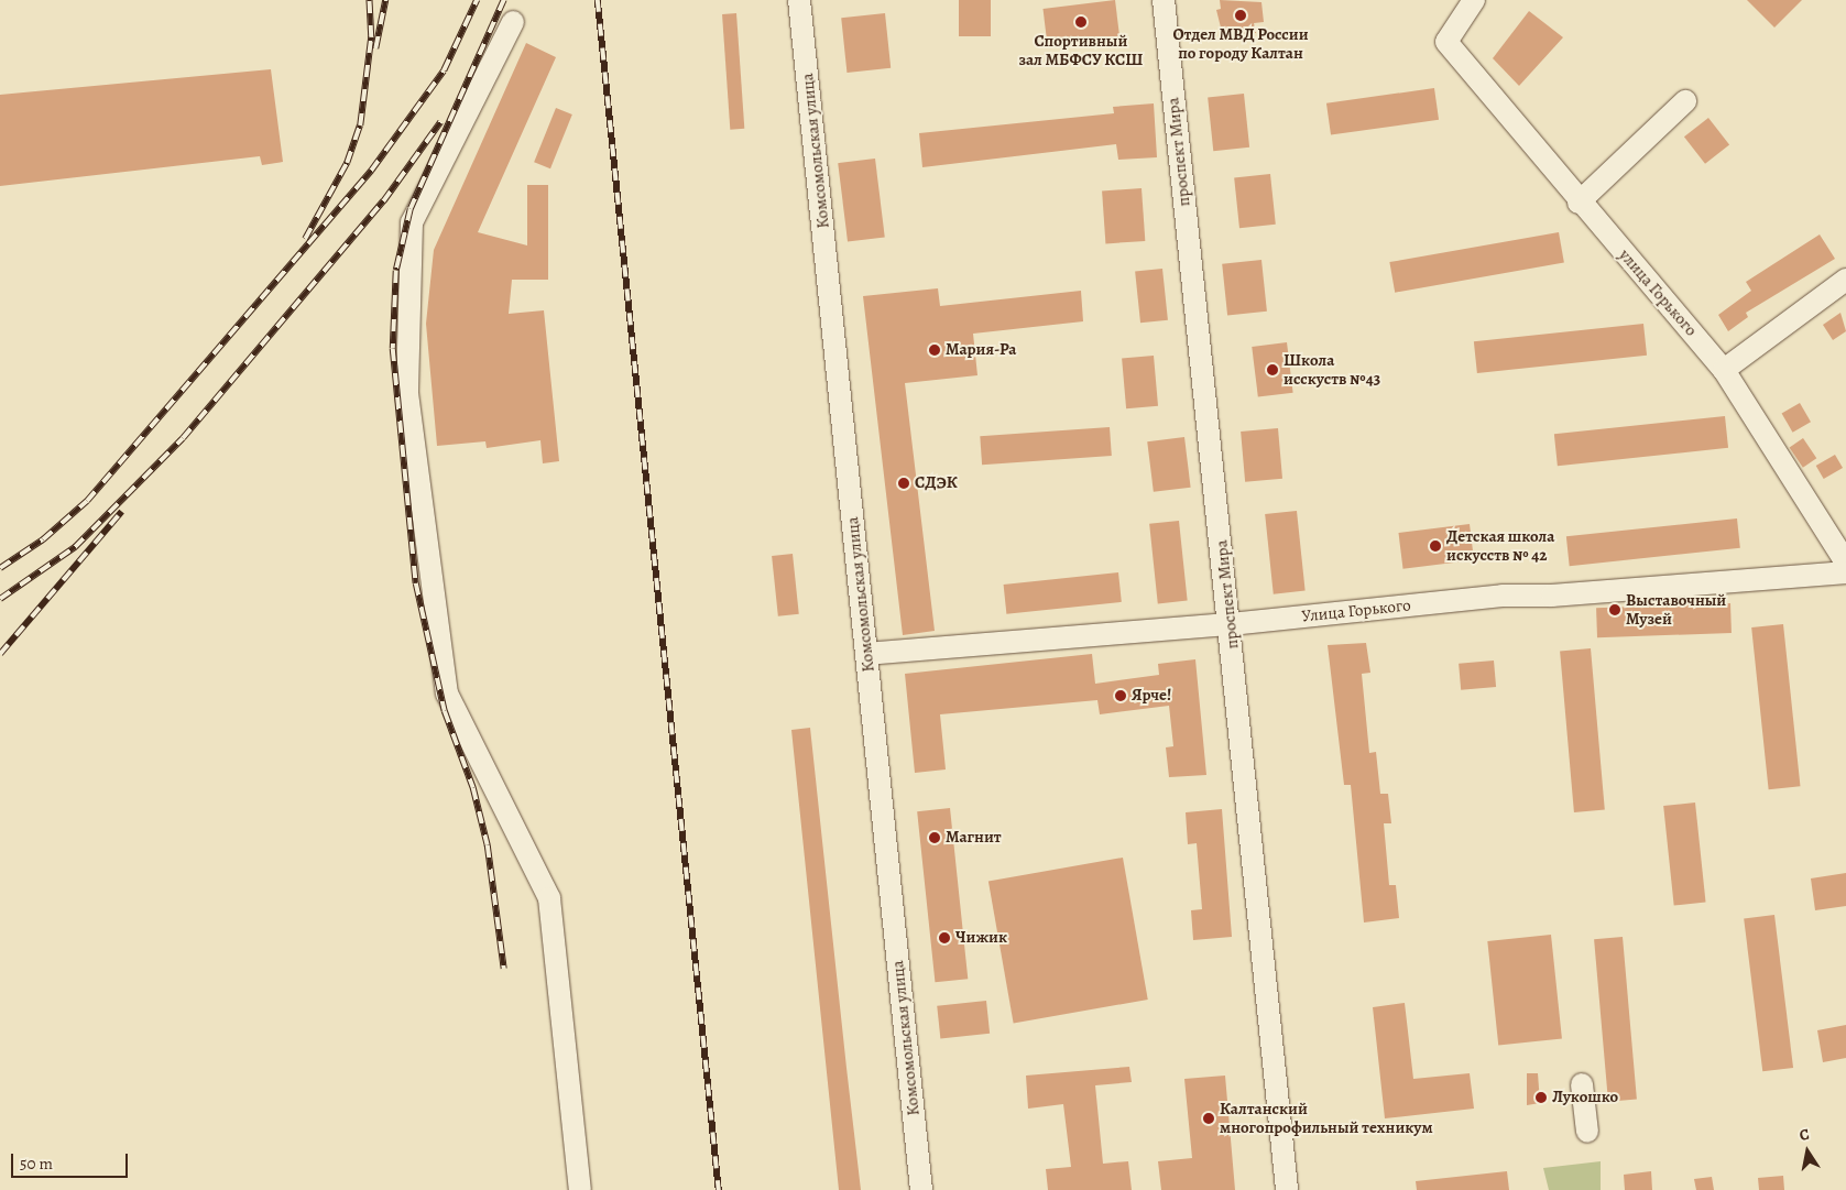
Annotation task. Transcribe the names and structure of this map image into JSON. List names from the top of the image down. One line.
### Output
{"streets":{"street":["Комсомольская улица","проспект Мира","улица Горького","Улица Горького"]},"crossings":[["Комсомольская улица","Улица Горького"],["проспект Мира","Улица Горького"]],"places":["Отдел МВД России по городу Калтан","Спортивный зал МБФСУ КСШ","Мария-Ра","Школа исскуств №43","СДЭК","Детская школа искусств № 42","Выставочный Музей","Ярче!","Магнит","Чижик","Лукошко","Калтанский многопрофильный техникум"],"scale_bar":"50 m","north":"top"}
